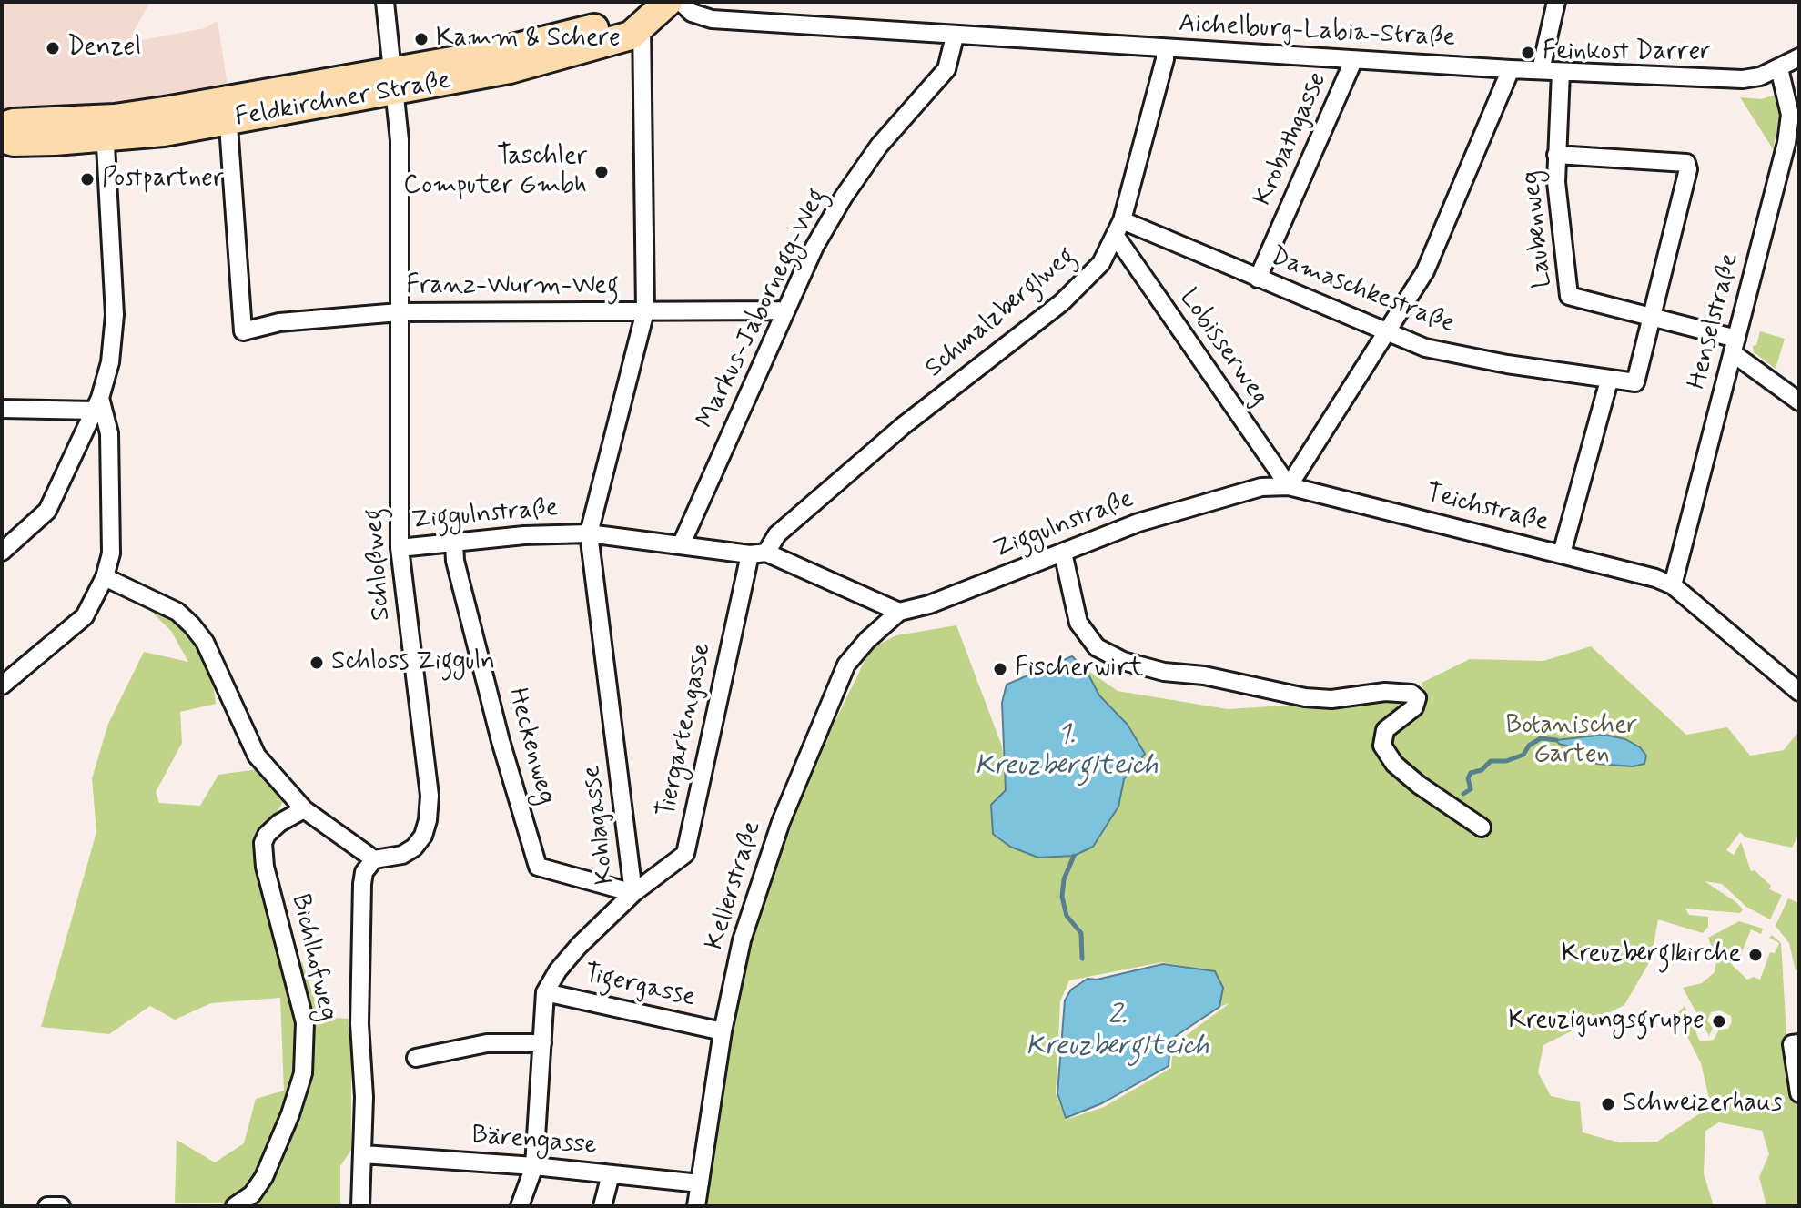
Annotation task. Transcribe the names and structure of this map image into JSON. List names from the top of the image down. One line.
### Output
{"streets":{"main road":["Feldkirchner Straße"],"street":["Aichelburg-Labia-Straße","Krobathgasse","Laubenweg","Franz-Wurm-Weg","Damaschkestraße","Markus-Jabornegg-Weg","Schmalzberglweg","Henselstraße","Lobisserweg","Teichstraße","Ziggulnstraße","Schloßweg","Tiergartengasse","Heckenweg","Kohlagasse","Kellerstraße","Bichlhofweg","Tigergasse","Bärengasse"]},"crossings":[["Aichelburg-Labia-Straße","Krobathgasse"],["Aichelburg-Labia-Straße","Laubenweg"],["Aichelburg-Labia-Straße","Markus-Jabornegg-Weg"],["Aichelburg-Labia-Straße","Schmalzberglweg"],["Aichelburg-Labia-Straße","Henselstraße"],["Feldkirchner Straße","Franz-Wurm-Weg"],["Feldkirchner Straße","Schloßweg"],["Krobathgasse","Damaschkestraße"],["Laubenweg","Damaschkestraße"],["Laubenweg","Henselstraße"],["Franz-Wurm-Weg","Markus-Jabornegg-Weg"],["Franz-Wurm-Weg","Schloßweg"],["Damaschkestraße","Schmalzberglweg"],["Markus-Jabornegg-Weg","Ziggulnstraße"],["Schmalzberglweg","Lobisserweg"],["Schmalzberglweg","Ziggulnstraße"],["Schmalzberglweg","Tiergartengasse"],["Henselstraße","Teichstraße"],["Lobisserweg","Teichstraße"],["Lobisserweg","Ziggulnstraße"],["Teichstraße","Ziggulnstraße"],["Ziggulnstraße","Schloßweg"],["Ziggulnstraße","Tiergartengasse"],["Ziggulnstraße","Heckenweg"],["Ziggulnstraße","Kohlagasse"],["Ziggulnstraße","Kellerstraße"],["Tiergartengasse","Heckenweg"],["Tiergartengasse","Kohlagasse"],["Heckenweg","Kohlagasse"],["Kohlagasse","Tigergasse"],["Kellerstraße","Tigergasse"],["Kellerstraße","Bärengasse"]],"water":["1. Kreuzberglteich","2. Kreuzberglteich"],"parks":["Botanischer Garten"],"places":["Kamm & Schere","Denzel","Feinkost Darrer","Taschler Computer Gmbh","Postpartner","Schloss Zigguln","Fischerwirt","Kreuzberglkirche","Kreuzigungsgruppe","Schweizerhaus"]}
